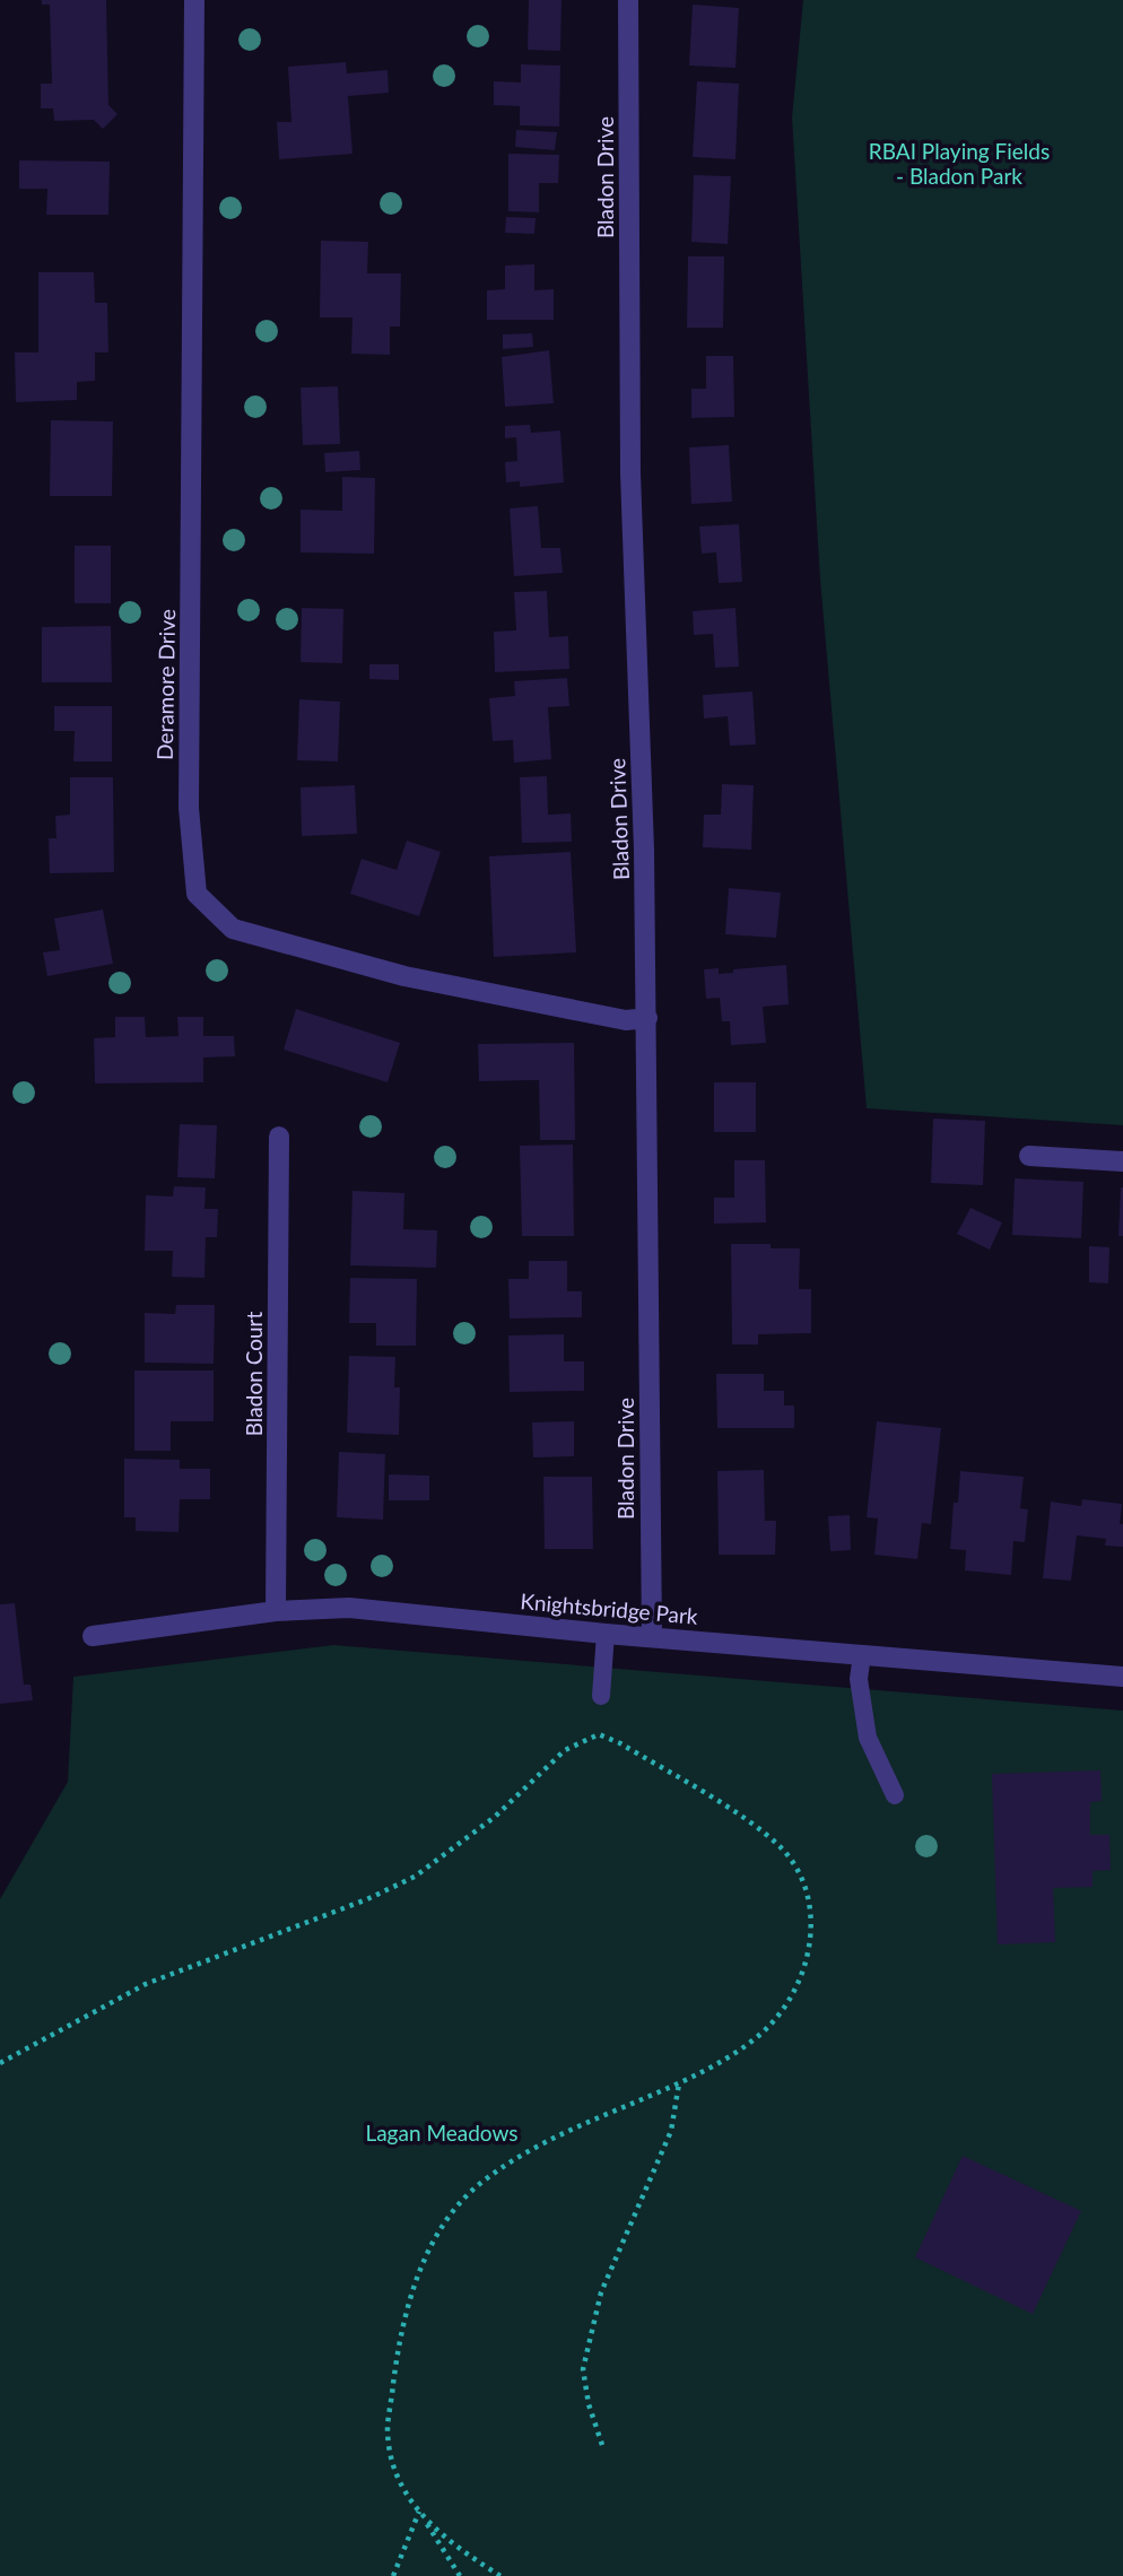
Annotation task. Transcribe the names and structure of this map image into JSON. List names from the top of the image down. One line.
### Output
{"streets":{"street":["Bladon Drive","Deramore Drive","Bladon Court","Knightsbridge Park"]},"crossings":[["Bladon Drive","Deramore Drive"],["Bladon Drive","Knightsbridge Park"],["Bladon Court","Knightsbridge Park"]],"parks":["RBAI Playing Fields - Bladon Park","Lagan Meadows"]}
